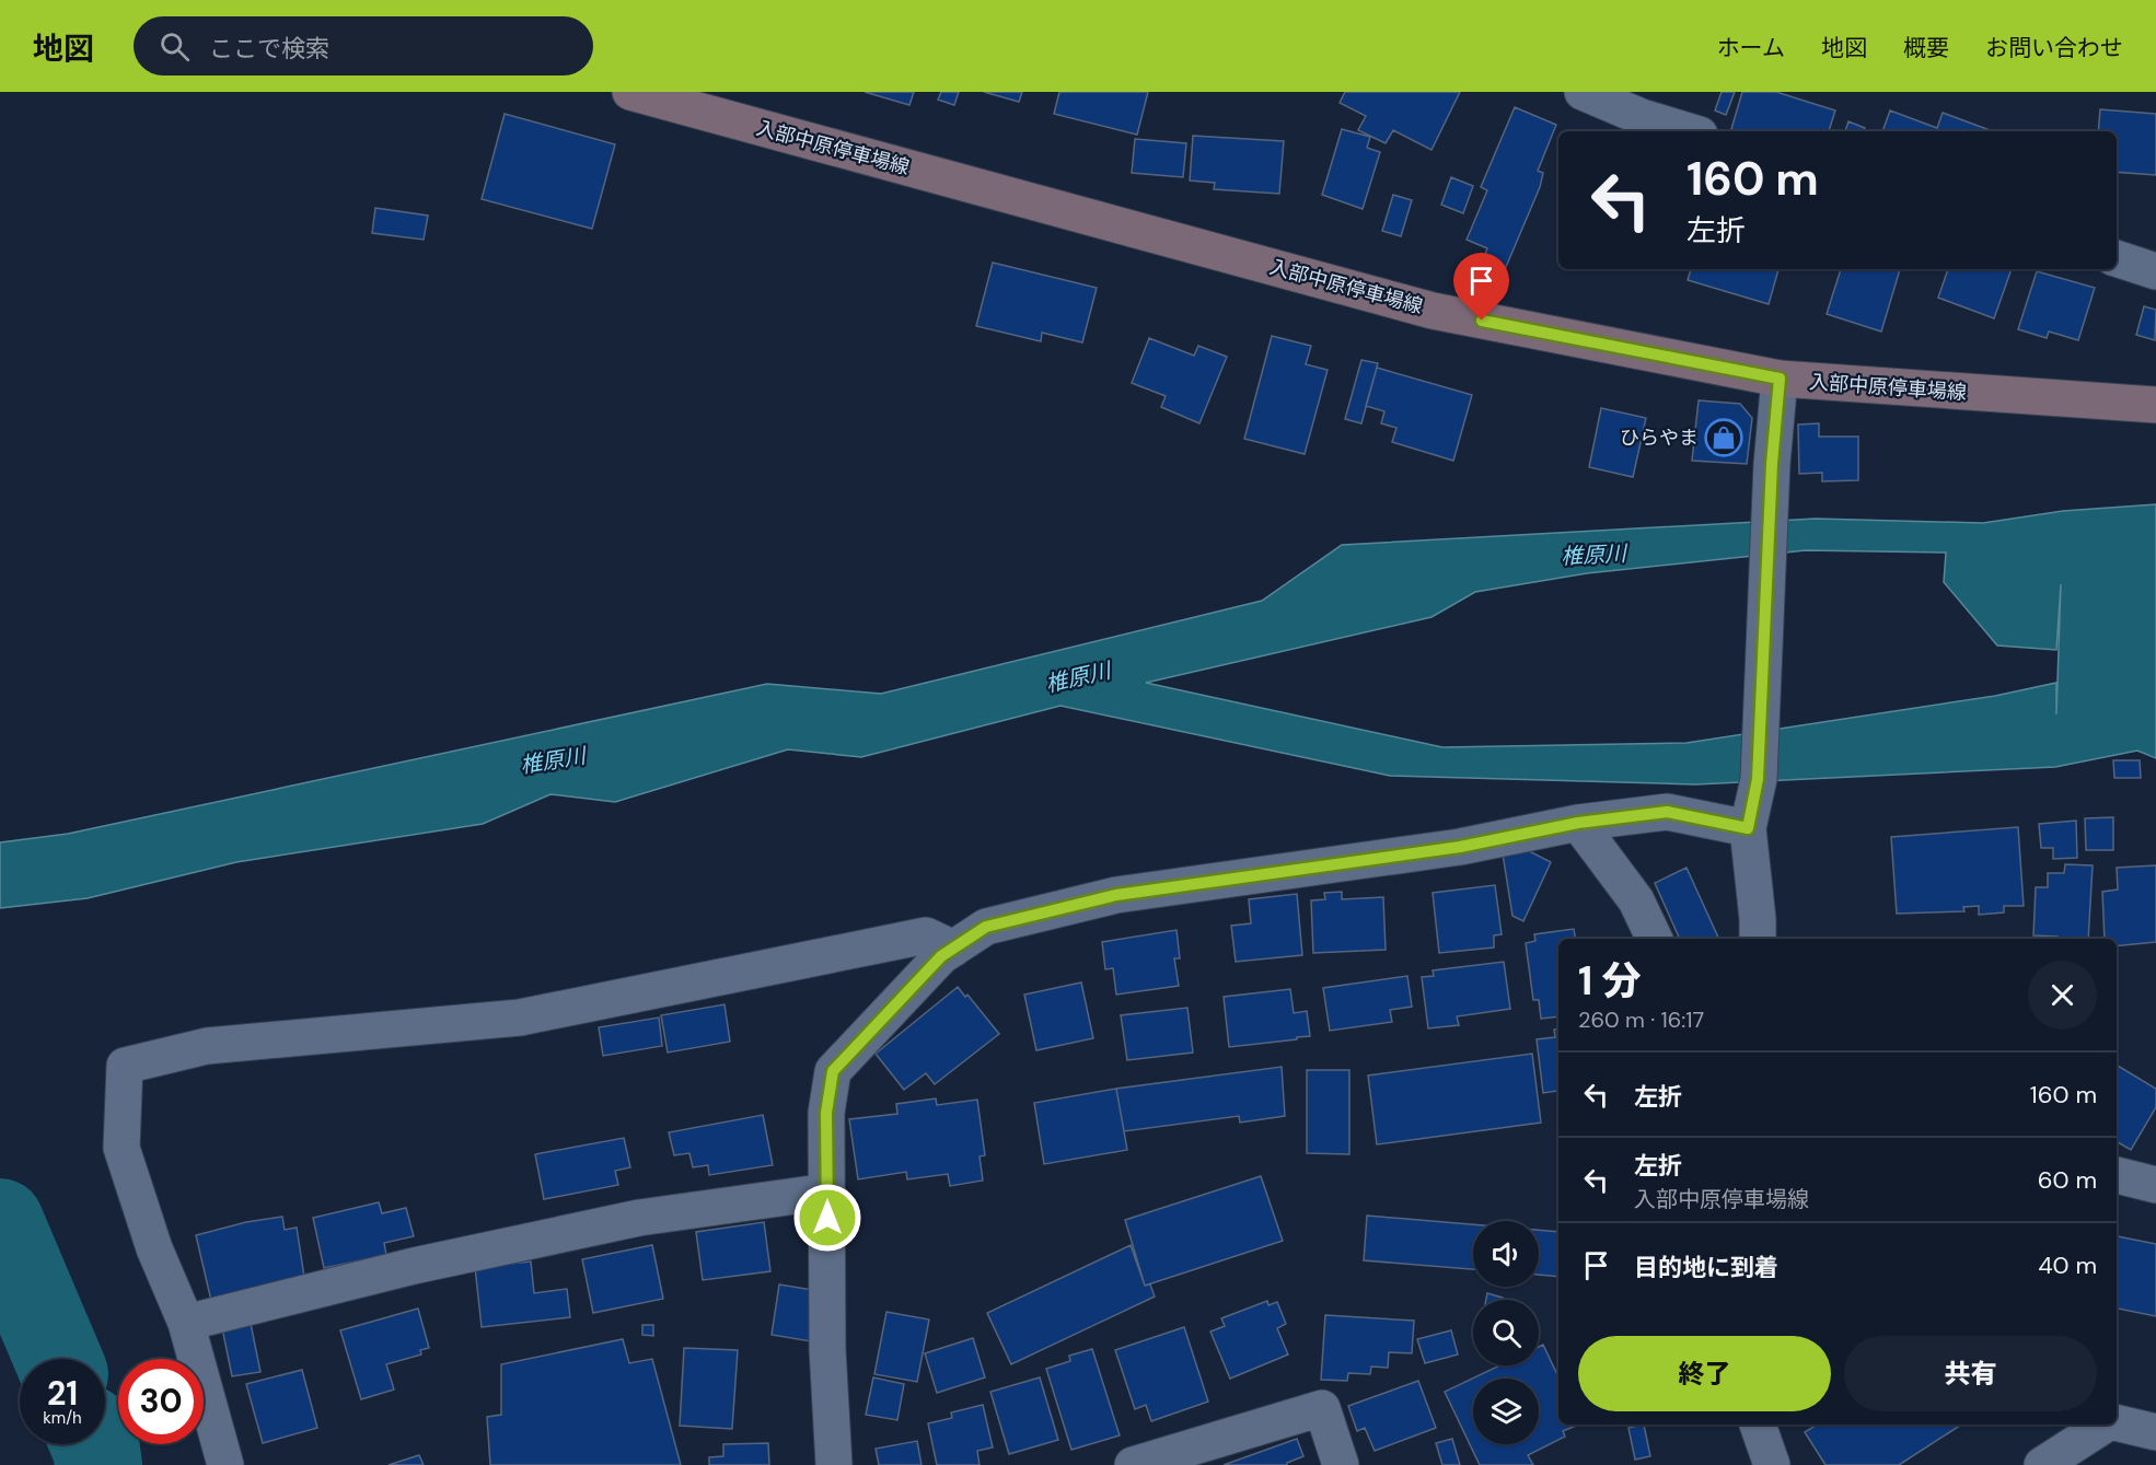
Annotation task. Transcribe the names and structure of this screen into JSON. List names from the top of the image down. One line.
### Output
{"streets":{"main road":["入部中原停車場線"]},"water":["椎原川"],"places":{"shop":["ひらやま"]},"page":{"header":"地図","search":"ここで検索","nav":["ホーム","地図","概要","お問い合わせ"],"turn":["160 m","左折"],"heading":["1 分","260 m · 16:17"],"list":[{"name":"左折","value":"160 m"},{"name":"左折","note":"入部中原停車場線","value":"60 m"},{"name":"目的地に到着","value":"40 m"}],"buttons":["終了","共有"],"speed":"21 km/h","limit":"30"}}
